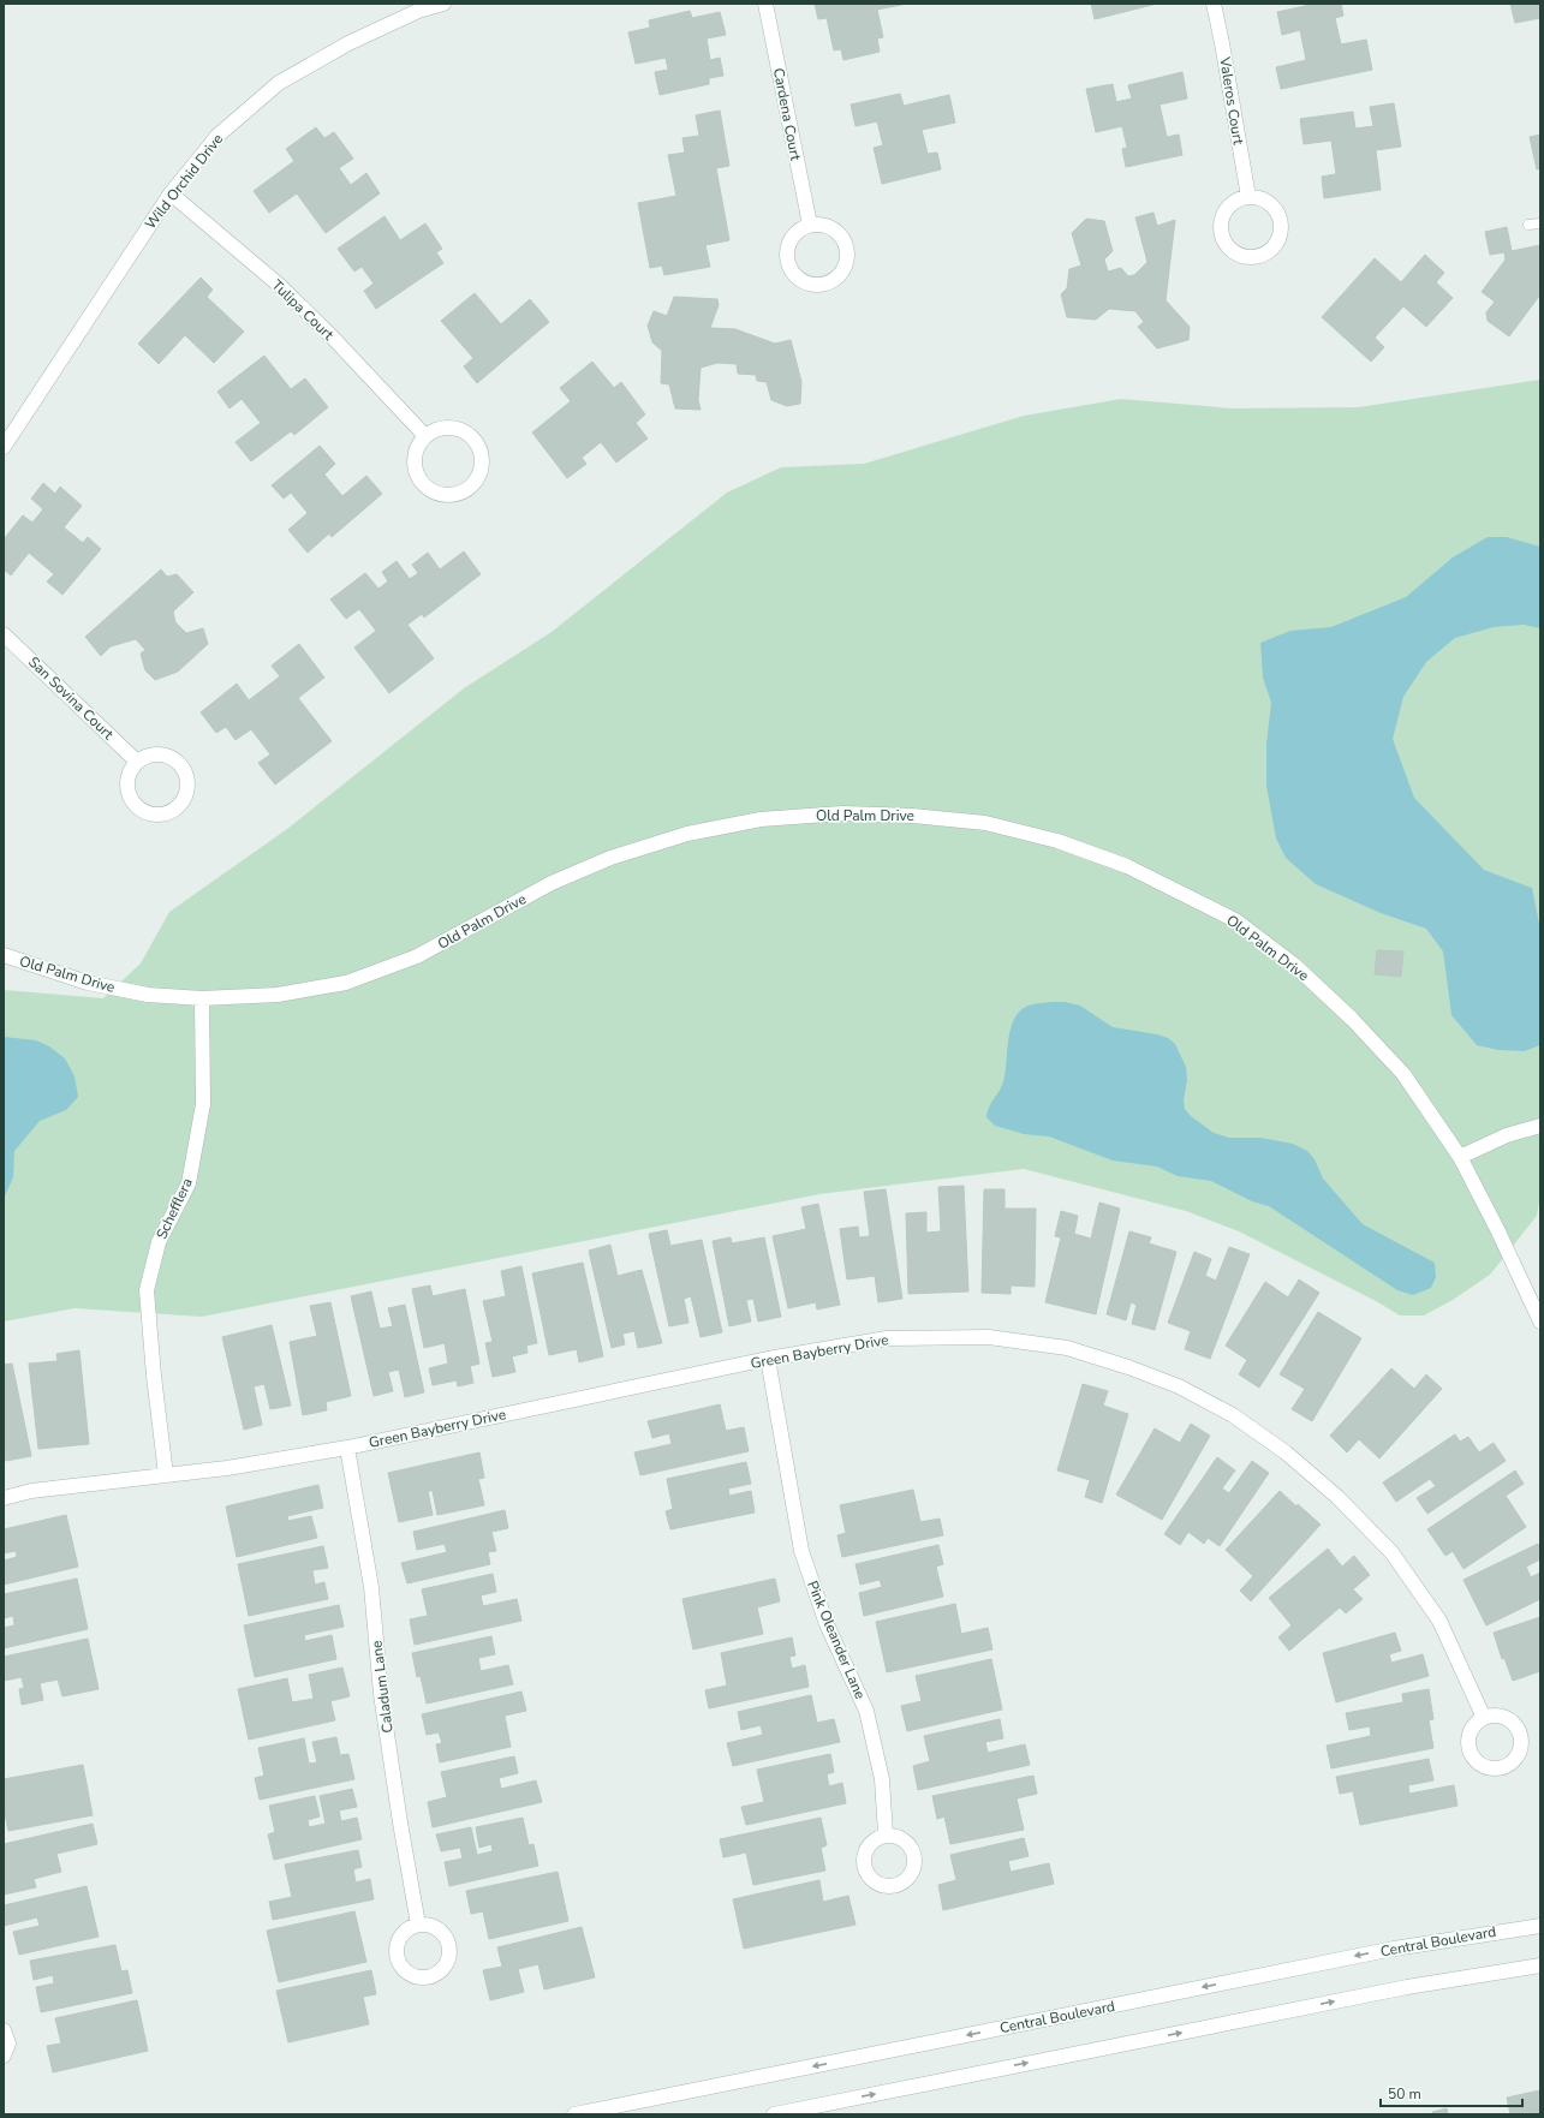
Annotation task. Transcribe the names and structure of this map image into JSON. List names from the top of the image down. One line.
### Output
{"streets":{"street":["Valeros Court","Cardena Court","Wild Orchid Drive","Tulipa Court","San Sovina Court","Old Palm Drive","Schefflera","Green Bayberry Drive","Pink Oleander Lane","Caladum Lane","Central Boulevard"]},"crossings":[["Wild Orchid Drive","Tulipa Court"],["Old Palm Drive","Schefflera"],["Schefflera","Green Bayberry Drive"],["Green Bayberry Drive","Pink Oleander Lane"],["Green Bayberry Drive","Caladum Lane"]],"scale_bar":"50 m"}
